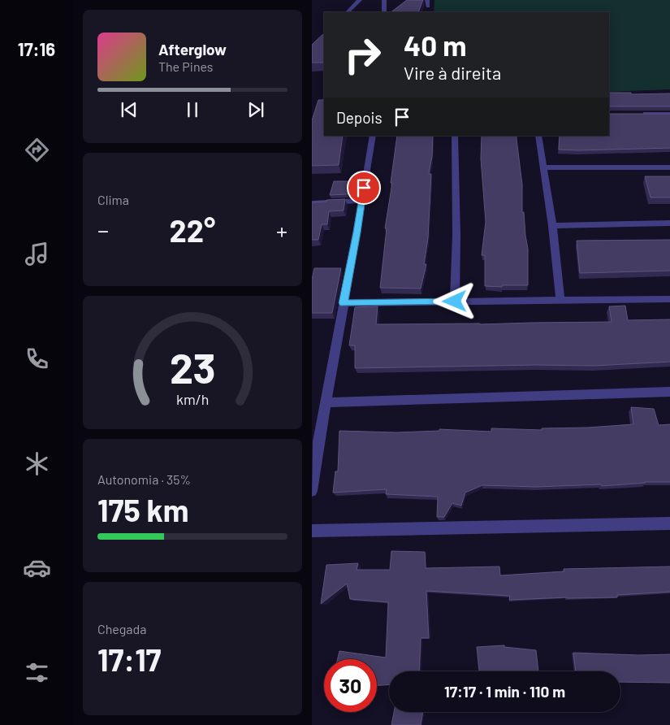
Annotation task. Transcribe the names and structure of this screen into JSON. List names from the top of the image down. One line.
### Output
{"page":{"tabs":"17:16","turn":["40 m","Vire à direita"],"song":["Afterglow","The Pines"],"then":"Depois","tile":["Clima",["Autonomia · 35%","175 km"],["Chegada","17:17"]],"heat":["−","22°","+"],"limit":"30","trip":"17:17 · 1 min · 110 m","gauge":["23","km/h"]}}
